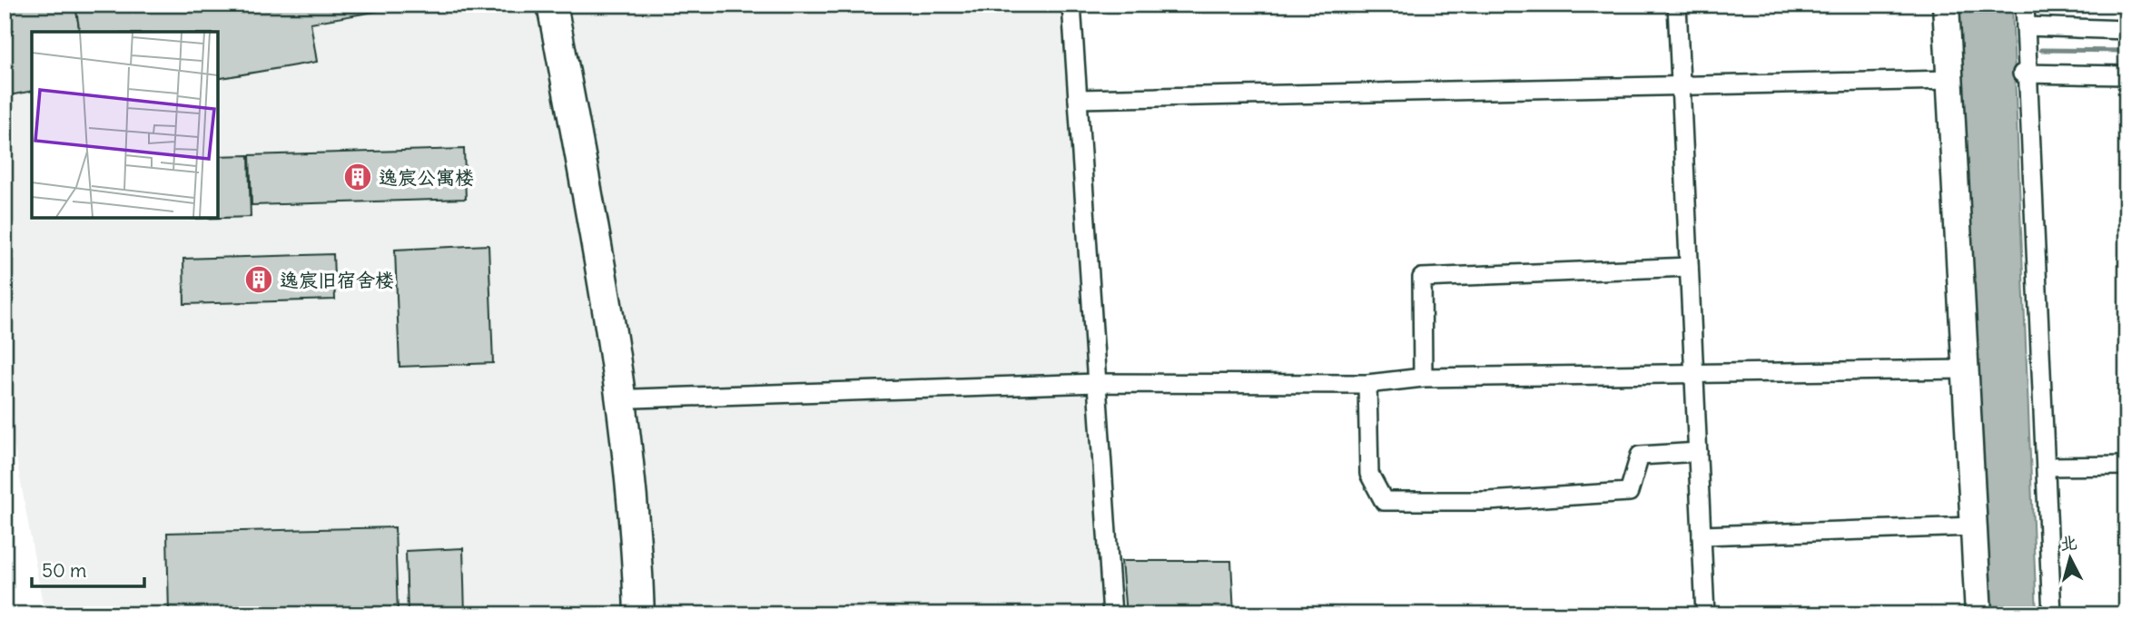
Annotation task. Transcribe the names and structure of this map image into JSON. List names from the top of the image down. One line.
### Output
{"places":{"building":["逸宸公寓楼","逸宸旧宿舍楼"]},"scale_bar":"50 m","north":"top"}
